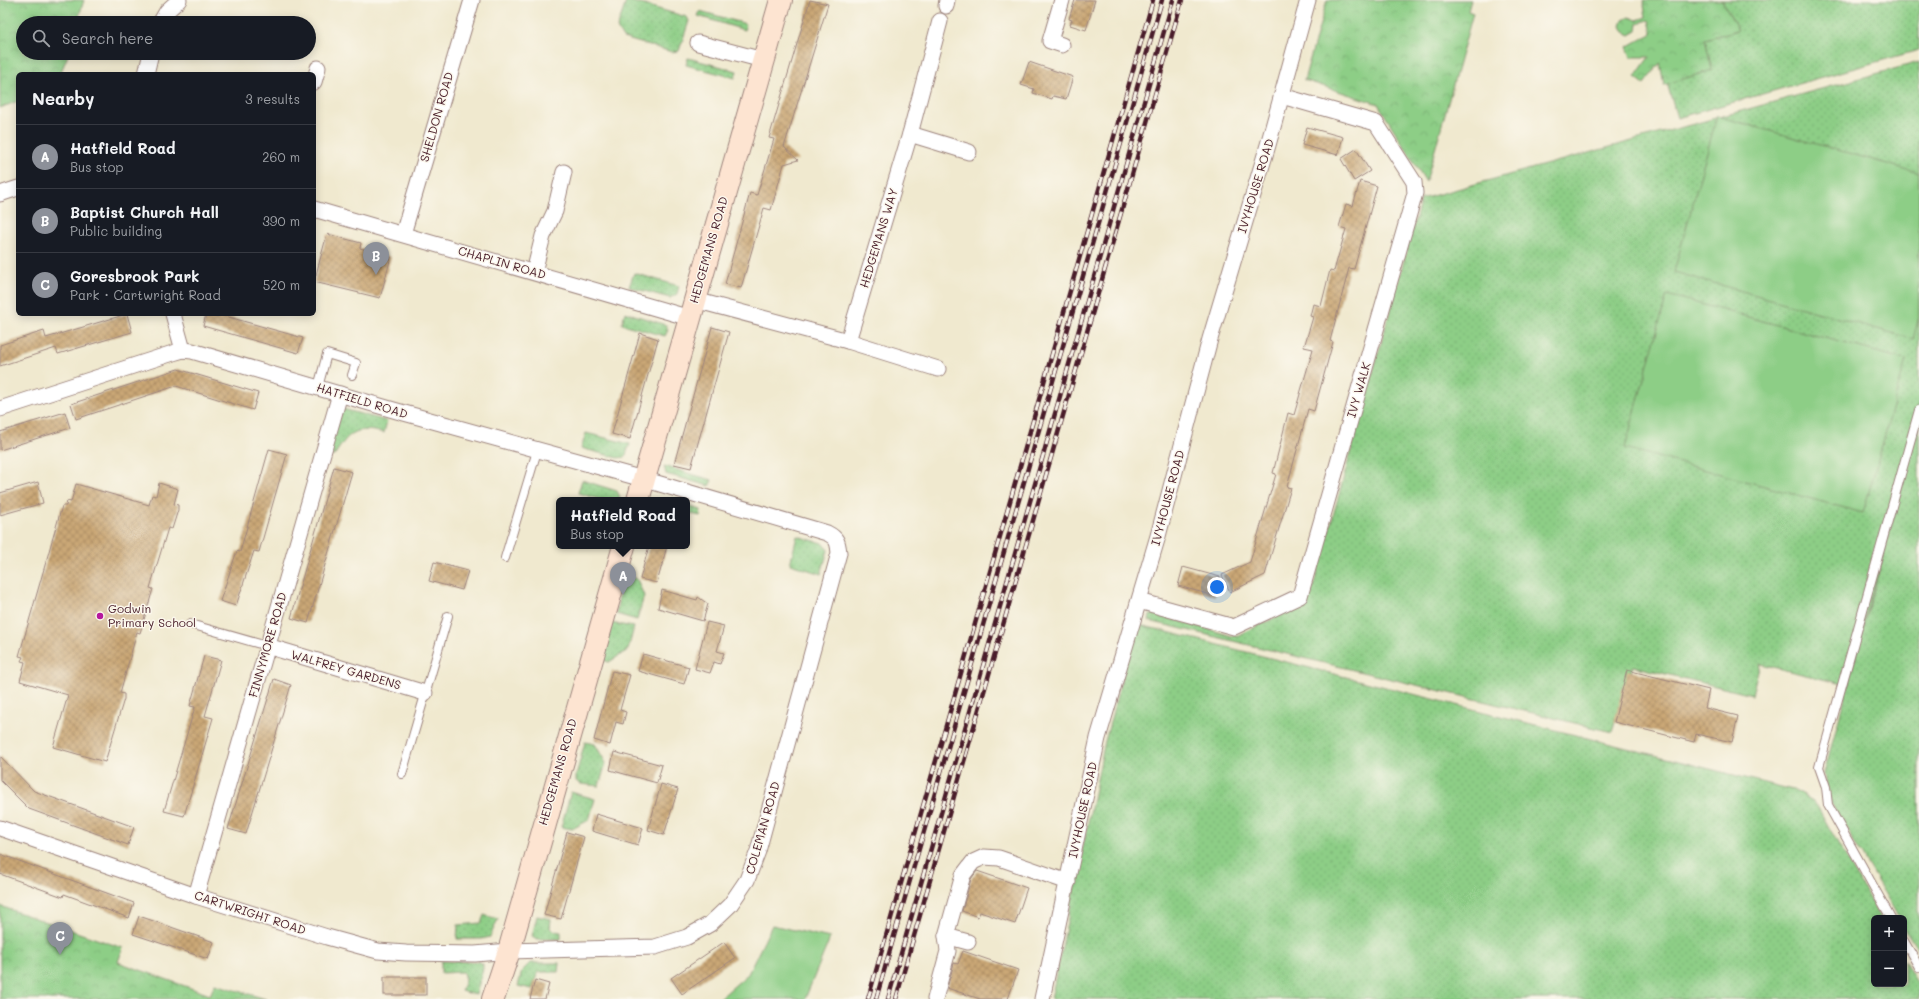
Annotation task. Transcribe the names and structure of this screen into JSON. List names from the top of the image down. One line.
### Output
{"streets":{"street":["SHELDON ROAD","IVYHOUSE ROAD","HEDGEMANS WAY","HEDGEMANS ROAD","CHAPLIN ROAD","IVY WALK","HATFIELD ROAD","FINNYMORE ROAD","WALFREY GARDENS","COLEMAN ROAD","CARTWRIGHT ROAD"]},"crossings":[["SHELDON ROAD","CHAPLIN ROAD"],["IVYHOUSE ROAD","IVY WALK"],["HEDGEMANS ROAD","CHAPLIN ROAD"],["HEDGEMANS ROAD","HATFIELD ROAD"],["HEDGEMANS ROAD","COLEMAN ROAD"],["HEDGEMANS ROAD","CARTWRIGHT ROAD"],["HATFIELD ROAD","FINNYMORE ROAD"],["HATFIELD ROAD","COLEMAN ROAD"],["FINNYMORE ROAD","WALFREY GARDENS"],["FINNYMORE ROAD","CARTWRIGHT ROAD"],["COLEMAN ROAD","CARTWRIGHT ROAD"]],"places":["Godwin Primary School"],"page":{"search":"Search here","heading":["Nearby","3 results"],"list":[{"mark":"A","name":"Hatfield Road","note":"Bus stop","value":"260 m"},{"mark":"B","name":"Baptist Church Hall","note":"Public building","value":"390 m"},{"mark":"C","name":"Goresbrook Park","note":"Park · Cartwright Road","value":"520 m"}],"pins":["B","A","C"],"popup":["Hatfield Road","Bus stop"],"map_buttons":["+","−"]}}
